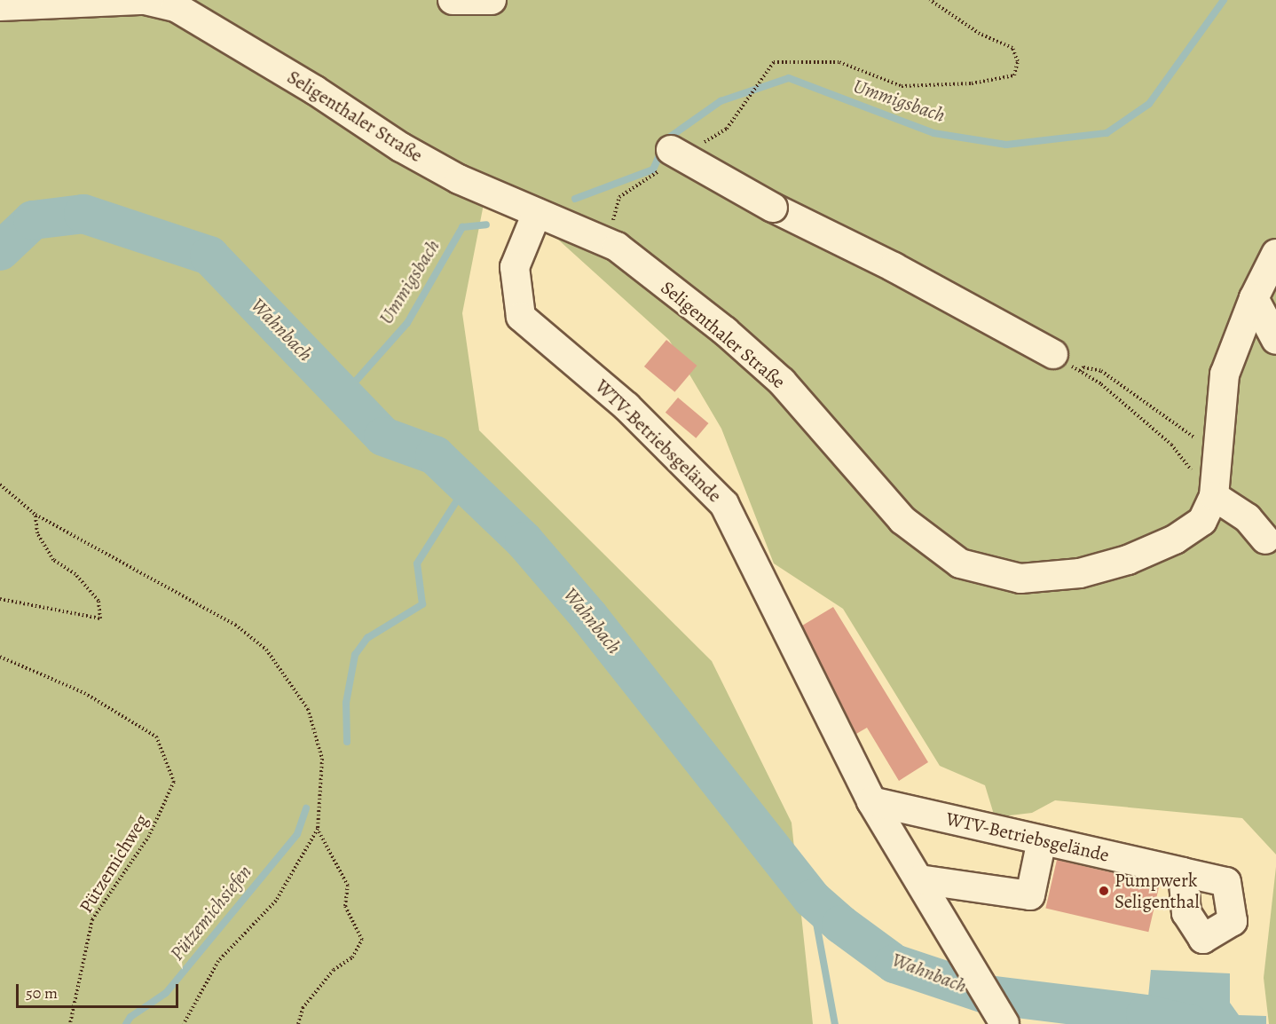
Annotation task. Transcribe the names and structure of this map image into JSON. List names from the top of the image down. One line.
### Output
{"streets":{"street":["Seligenthaler Straße","WTV-Betriebsgelände"],"path":["Pützemichweg"]},"crossings":[["Seligenthaler Straße","WTV-Betriebsgelände"]],"water":["Ummigsbach","Wahnbach","Pützemichsiefen"],"places":["Pumpwerk Seligenthal"],"scale_bar":"50 m"}
